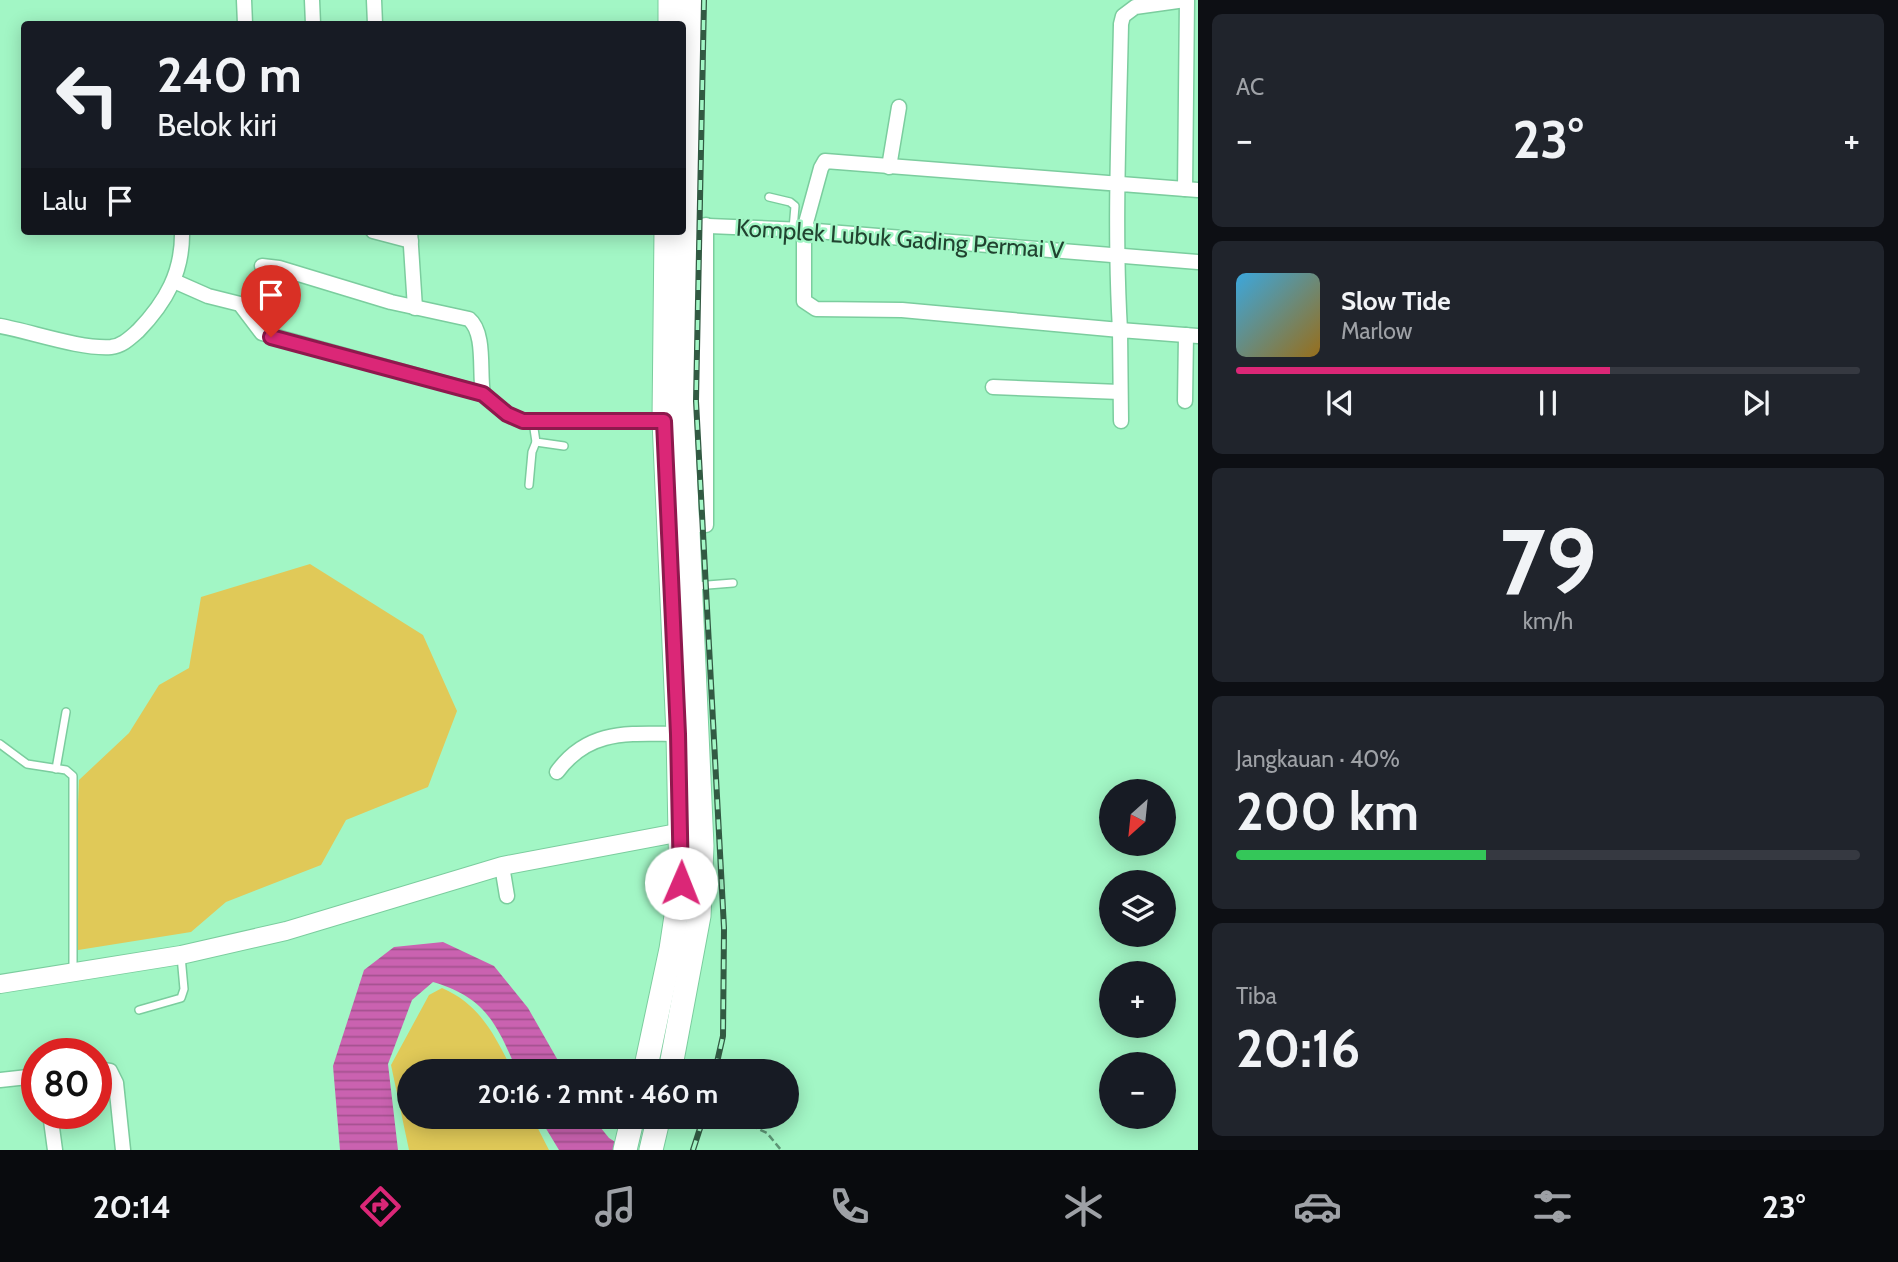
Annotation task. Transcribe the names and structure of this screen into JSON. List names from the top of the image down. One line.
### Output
{"streets":{"street":["Komplek Lubuk Gading Permai V"]},"north":"bottom left","page":{"tile":["AC",["79","km/h"],["Jangkauan · 40%","200 km"],["Tiba","20:16"]],"turn":["240 m","Belok kiri"],"heat":["−","23°","+"],"then":"Lalu","song":["Slow Tide","Marlow"],"map_buttons":["+","−"],"limit":"80","trip":"20:16 · 2 mnt · 460 m","tabs":["20:14","23°"]}}
